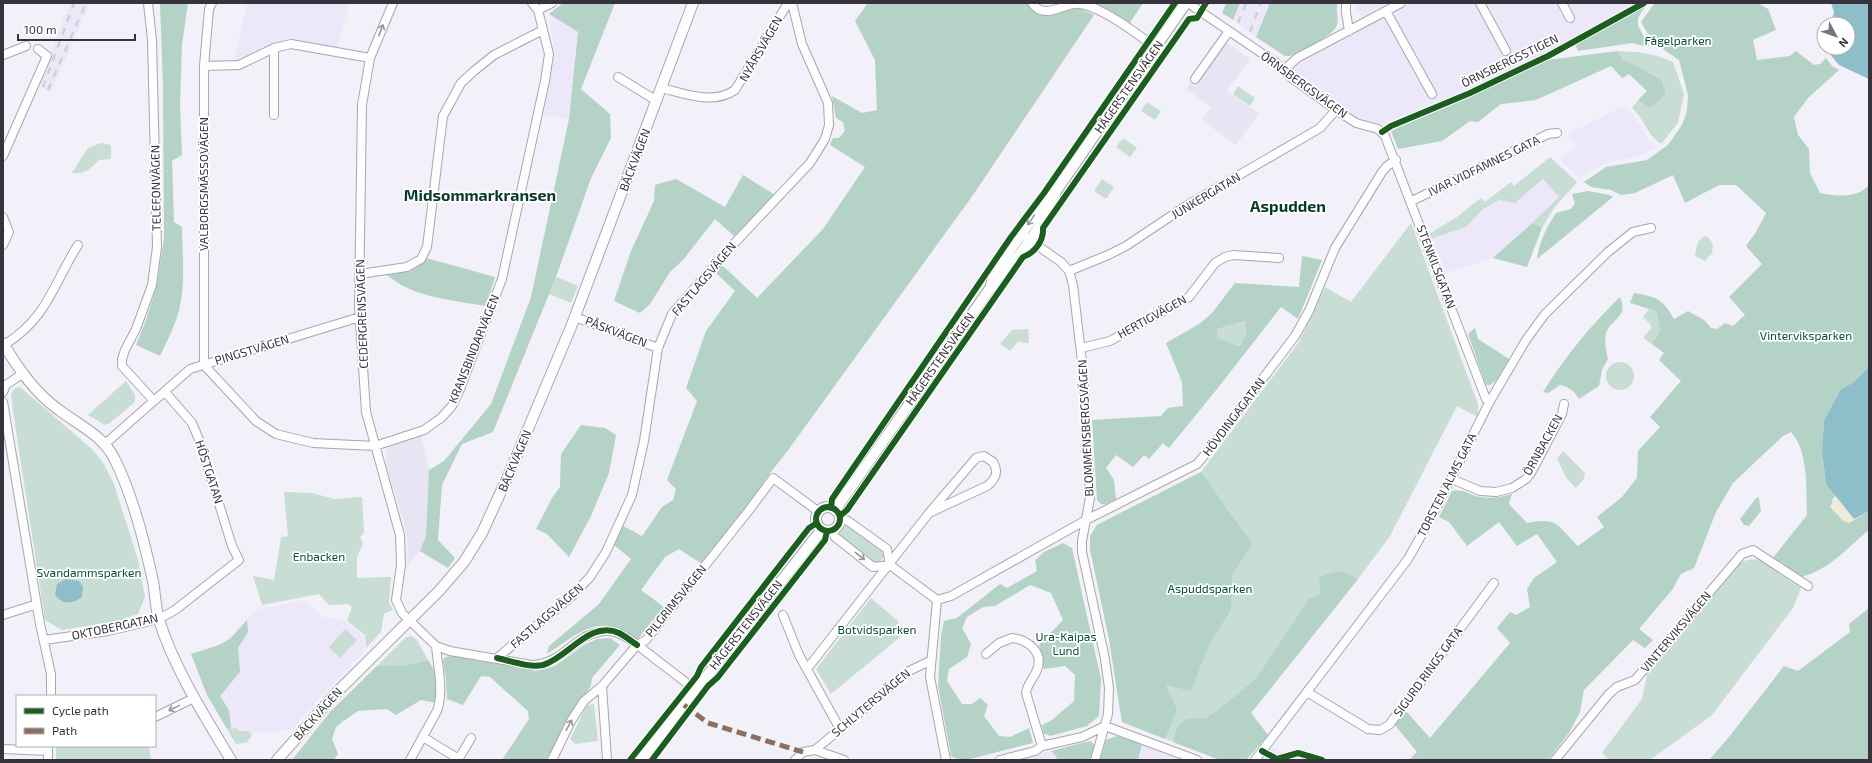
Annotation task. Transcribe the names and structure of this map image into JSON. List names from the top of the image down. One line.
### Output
{"streets":{"street":["NYÅRSVÄGEN","ÖRNSBERGSVÄGEN","HÄGERSTENSVÄGEN","BÄCKVÄGEN","IVAR VIDFAMNES GATA","VALBORGSMÄSSOVÄGEN","TELEFONVÄGEN","JUNKERGATAN","STENKILSGATAN","FASTLAGSVÄGEN","CEDERGRENSVÄGEN","HERTIGVÄGEN","PÅSKVÄGEN","KRANSBINDARVÄGEN","PINGSTVÄGEN","HÖVDINGAGATAN","BLOMMENSBERGSVÄGEN","ÖRNBACKEN","HÖSTGATAN","TORSTEN ALMS GATA","PILGRIMSVÄGEN","OKTOBERGATAN","VINTERVIKSVÄGEN","SIGURD RINGS GATA","SCHLYTERSVÄGEN"],"cycle path":["ÖRNSBERGSSTIGEN"]},"crossings":[["NYÅRSVÄGEN","BÄCKVÄGEN"],["ÖRNSBERGSVÄGEN","HÄGERSTENSVÄGEN"],["ÖRNSBERGSVÄGEN","JUNKERGATAN"],["ÖRNSBERGSVÄGEN","STENKILSGATAN"],["HÄGERSTENSVÄGEN","PILGRIMSVÄGEN"],["BÄCKVÄGEN","CEDERGRENSVÄGEN"],["BÄCKVÄGEN","PÅSKVÄGEN"],["IVAR VIDFAMNES GATA","STENKILSGATAN"],["VALBORGSMÄSSOVÄGEN","KRANSBINDARVÄGEN"],["VALBORGSMÄSSOVÄGEN","PINGSTVÄGEN"],["TELEFONVÄGEN","PINGSTVÄGEN"],["JUNKERGATAN","BLOMMENSBERGSVÄGEN"],["STENKILSGATAN","HÖVDINGAGATAN"],["STENKILSGATAN","TORSTEN ALMS GATA"],["FASTLAGSVÄGEN","PÅSKVÄGEN"],["CEDERGRENSVÄGEN","KRANSBINDARVÄGEN"],["CEDERGRENSVÄGEN","PINGSTVÄGEN"],["HERTIGVÄGEN","BLOMMENSBERGSVÄGEN"],["KRANSBINDARVÄGEN","PINGSTVÄGEN"],["PINGSTVÄGEN","HÖSTGATAN"],["HÖVDINGAGATAN","BLOMMENSBERGSVÄGEN"],["ÖRNBACKEN","TORSTEN ALMS GATA"],["HÖSTGATAN","OKTOBERGATAN"],["TORSTEN ALMS GATA","SIGURD RINGS GATA"]],"districts":["Midsommarkransen","Aspudden"],"parks":["Fågelparken","Vinterviksparken","Enbacken","Svandammsparken","Aspuddsparken","Botvidsparken","Ura-Kaipas Lund"],"legend":["Cycle path","Path"],"scale_bar":"100 m","north":"bottom right"}
